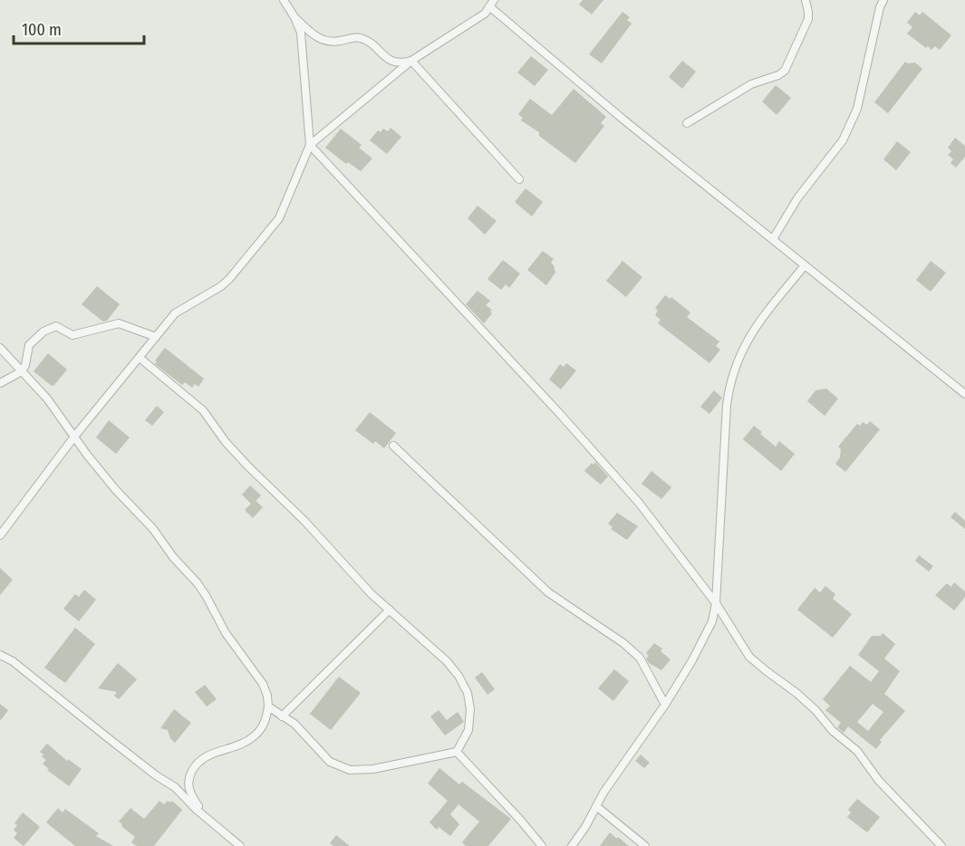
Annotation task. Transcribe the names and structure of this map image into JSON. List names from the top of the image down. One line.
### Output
{"scale_bar":"100 m"}
